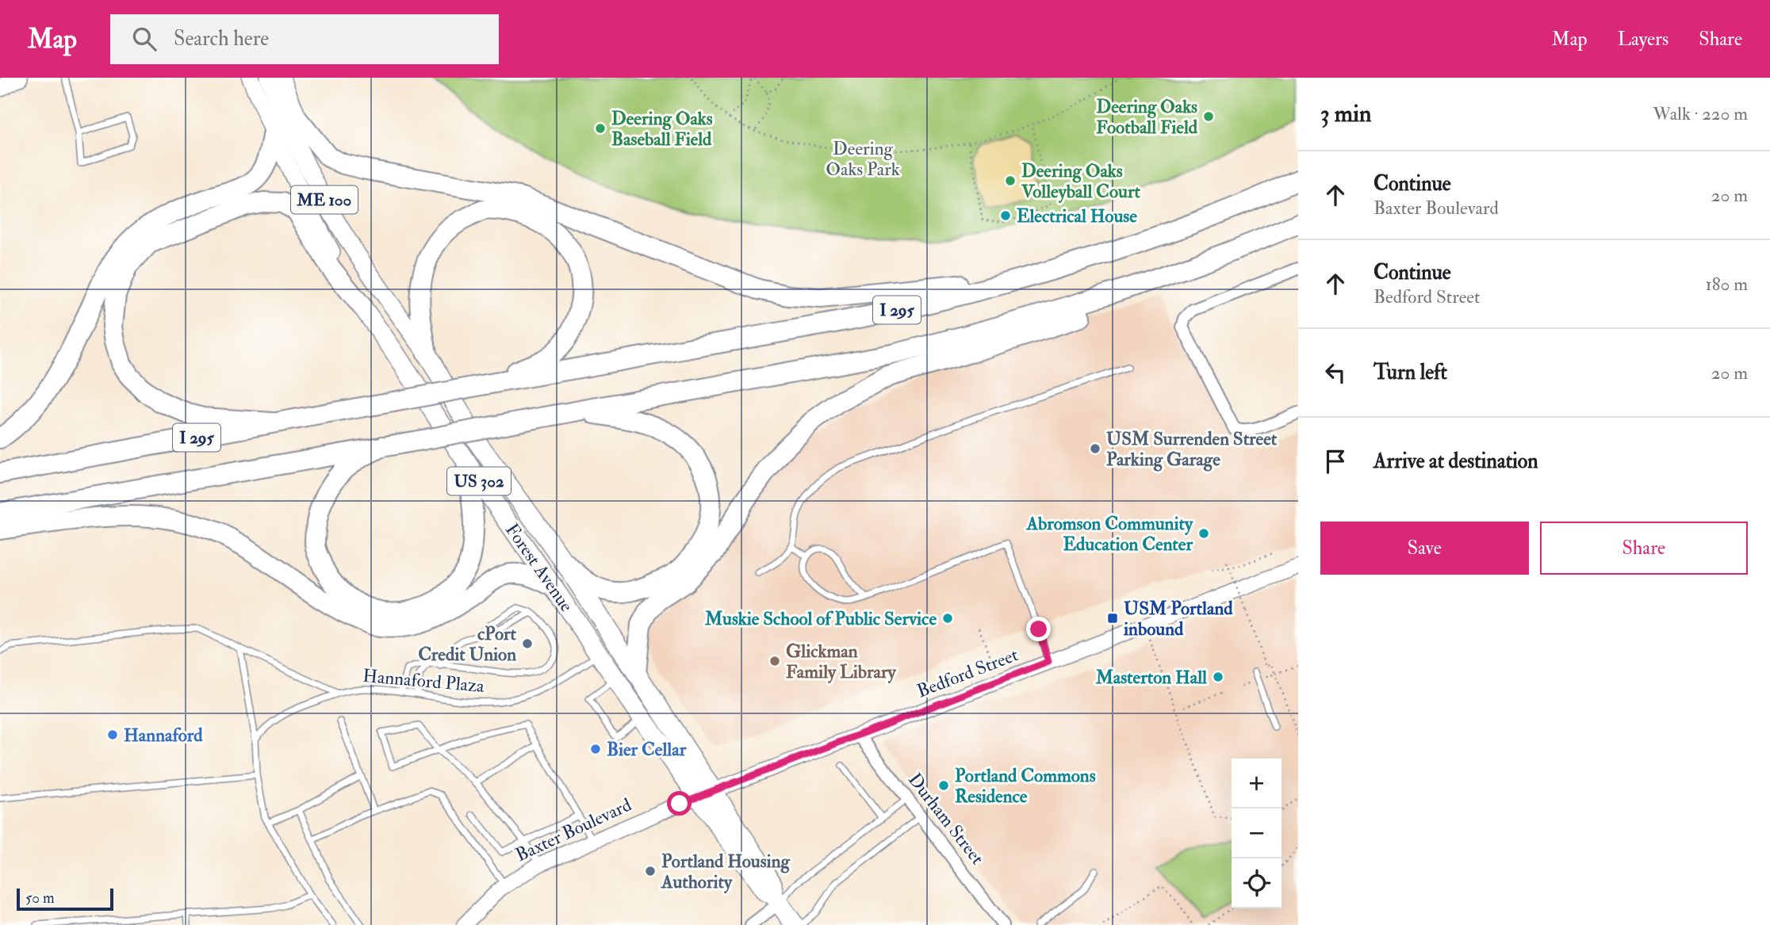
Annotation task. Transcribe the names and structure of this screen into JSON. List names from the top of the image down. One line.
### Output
{"streets":{"highway":["I 295","US 302","Forest Avenue"],"main road":["ME 100"],"street":["Bedford Street","Durham Street","Baxter Boulevard"],"lane":["Hannaford Plaza"]},"crossings":[["Forest Avenue","Bedford Street"],["Forest Avenue","Hannaford Plaza"],["Forest Avenue","Baxter Boulevard"],["Bedford Street","Durham Street"],["Bedford Street","Baxter Boulevard"]],"parks":["Deering Oaks Park"],"places":{"other":["Deering Oaks Football Field","Deering Oaks Baseball Field","Deering Oaks Volleyball Court","Electrical House","USM Surrenden Street Parking Garage","Abromson Community Education Center","Muskie School of Public Service","cPort Credit Union","Glickman Family Library","Masterton Hall","Hannaford","Bier Cellar","Portland Commons Residence","Portland Housing Authority"],"transit":["USM Portland inbound"]},"scale_bar":"50 m","page":{"header":"Map","search":"Search here","nav":["Map","Layers","Share"],"heading":["3 min","Walk · 220 m"],"list":[["Continue","Baxter Boulevard","20 m"],["Continue","Bedford Street","180 m"],["Turn left","20 m"],"Arrive at destination"],"buttons":["Save","Share"],"map_buttons":["+","−"],"scale":"50 m"}}
